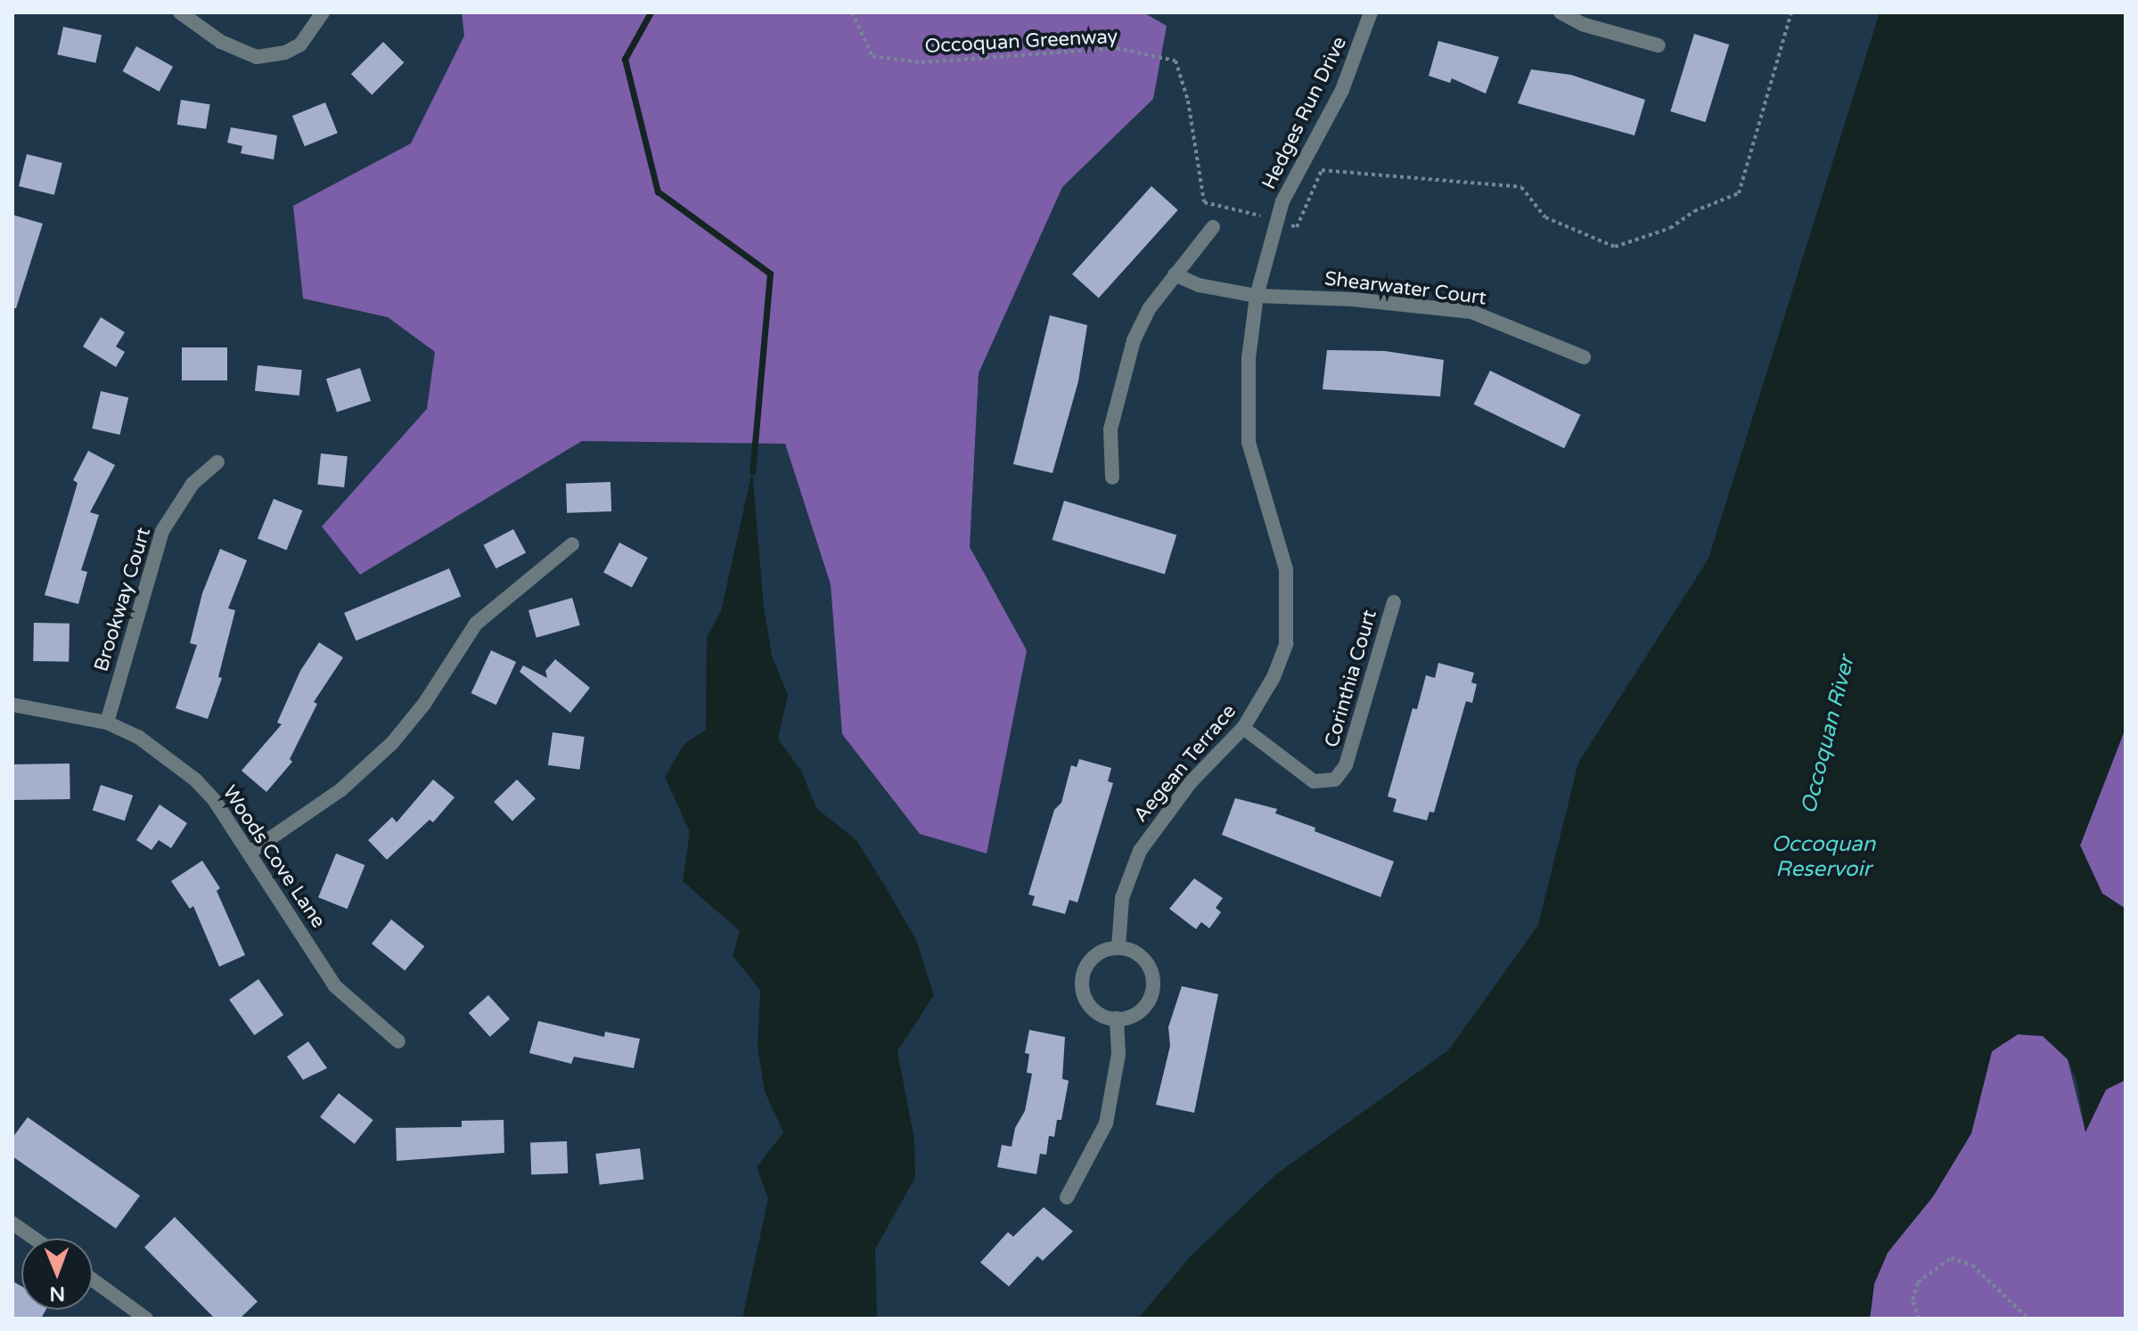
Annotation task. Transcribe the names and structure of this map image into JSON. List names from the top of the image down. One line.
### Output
{"streets":{"street":["Hedges Run Drive","Shearwater Court","Brookway Court","Corinthia Court","Aegean Terrace","Woods Cove Lane"],"path":["Occoquan Greenway"]},"crossings":[["Occoquan Greenway","Hedges Run Drive"],["Hedges Run Drive","Shearwater Court"],["Hedges Run Drive","Aegean Terrace"],["Brookway Court","Woods Cove Lane"],["Corinthia Court","Aegean Terrace"]],"water":["Occoquan River","Occoquan Reservoir"],"north":"bottom"}
